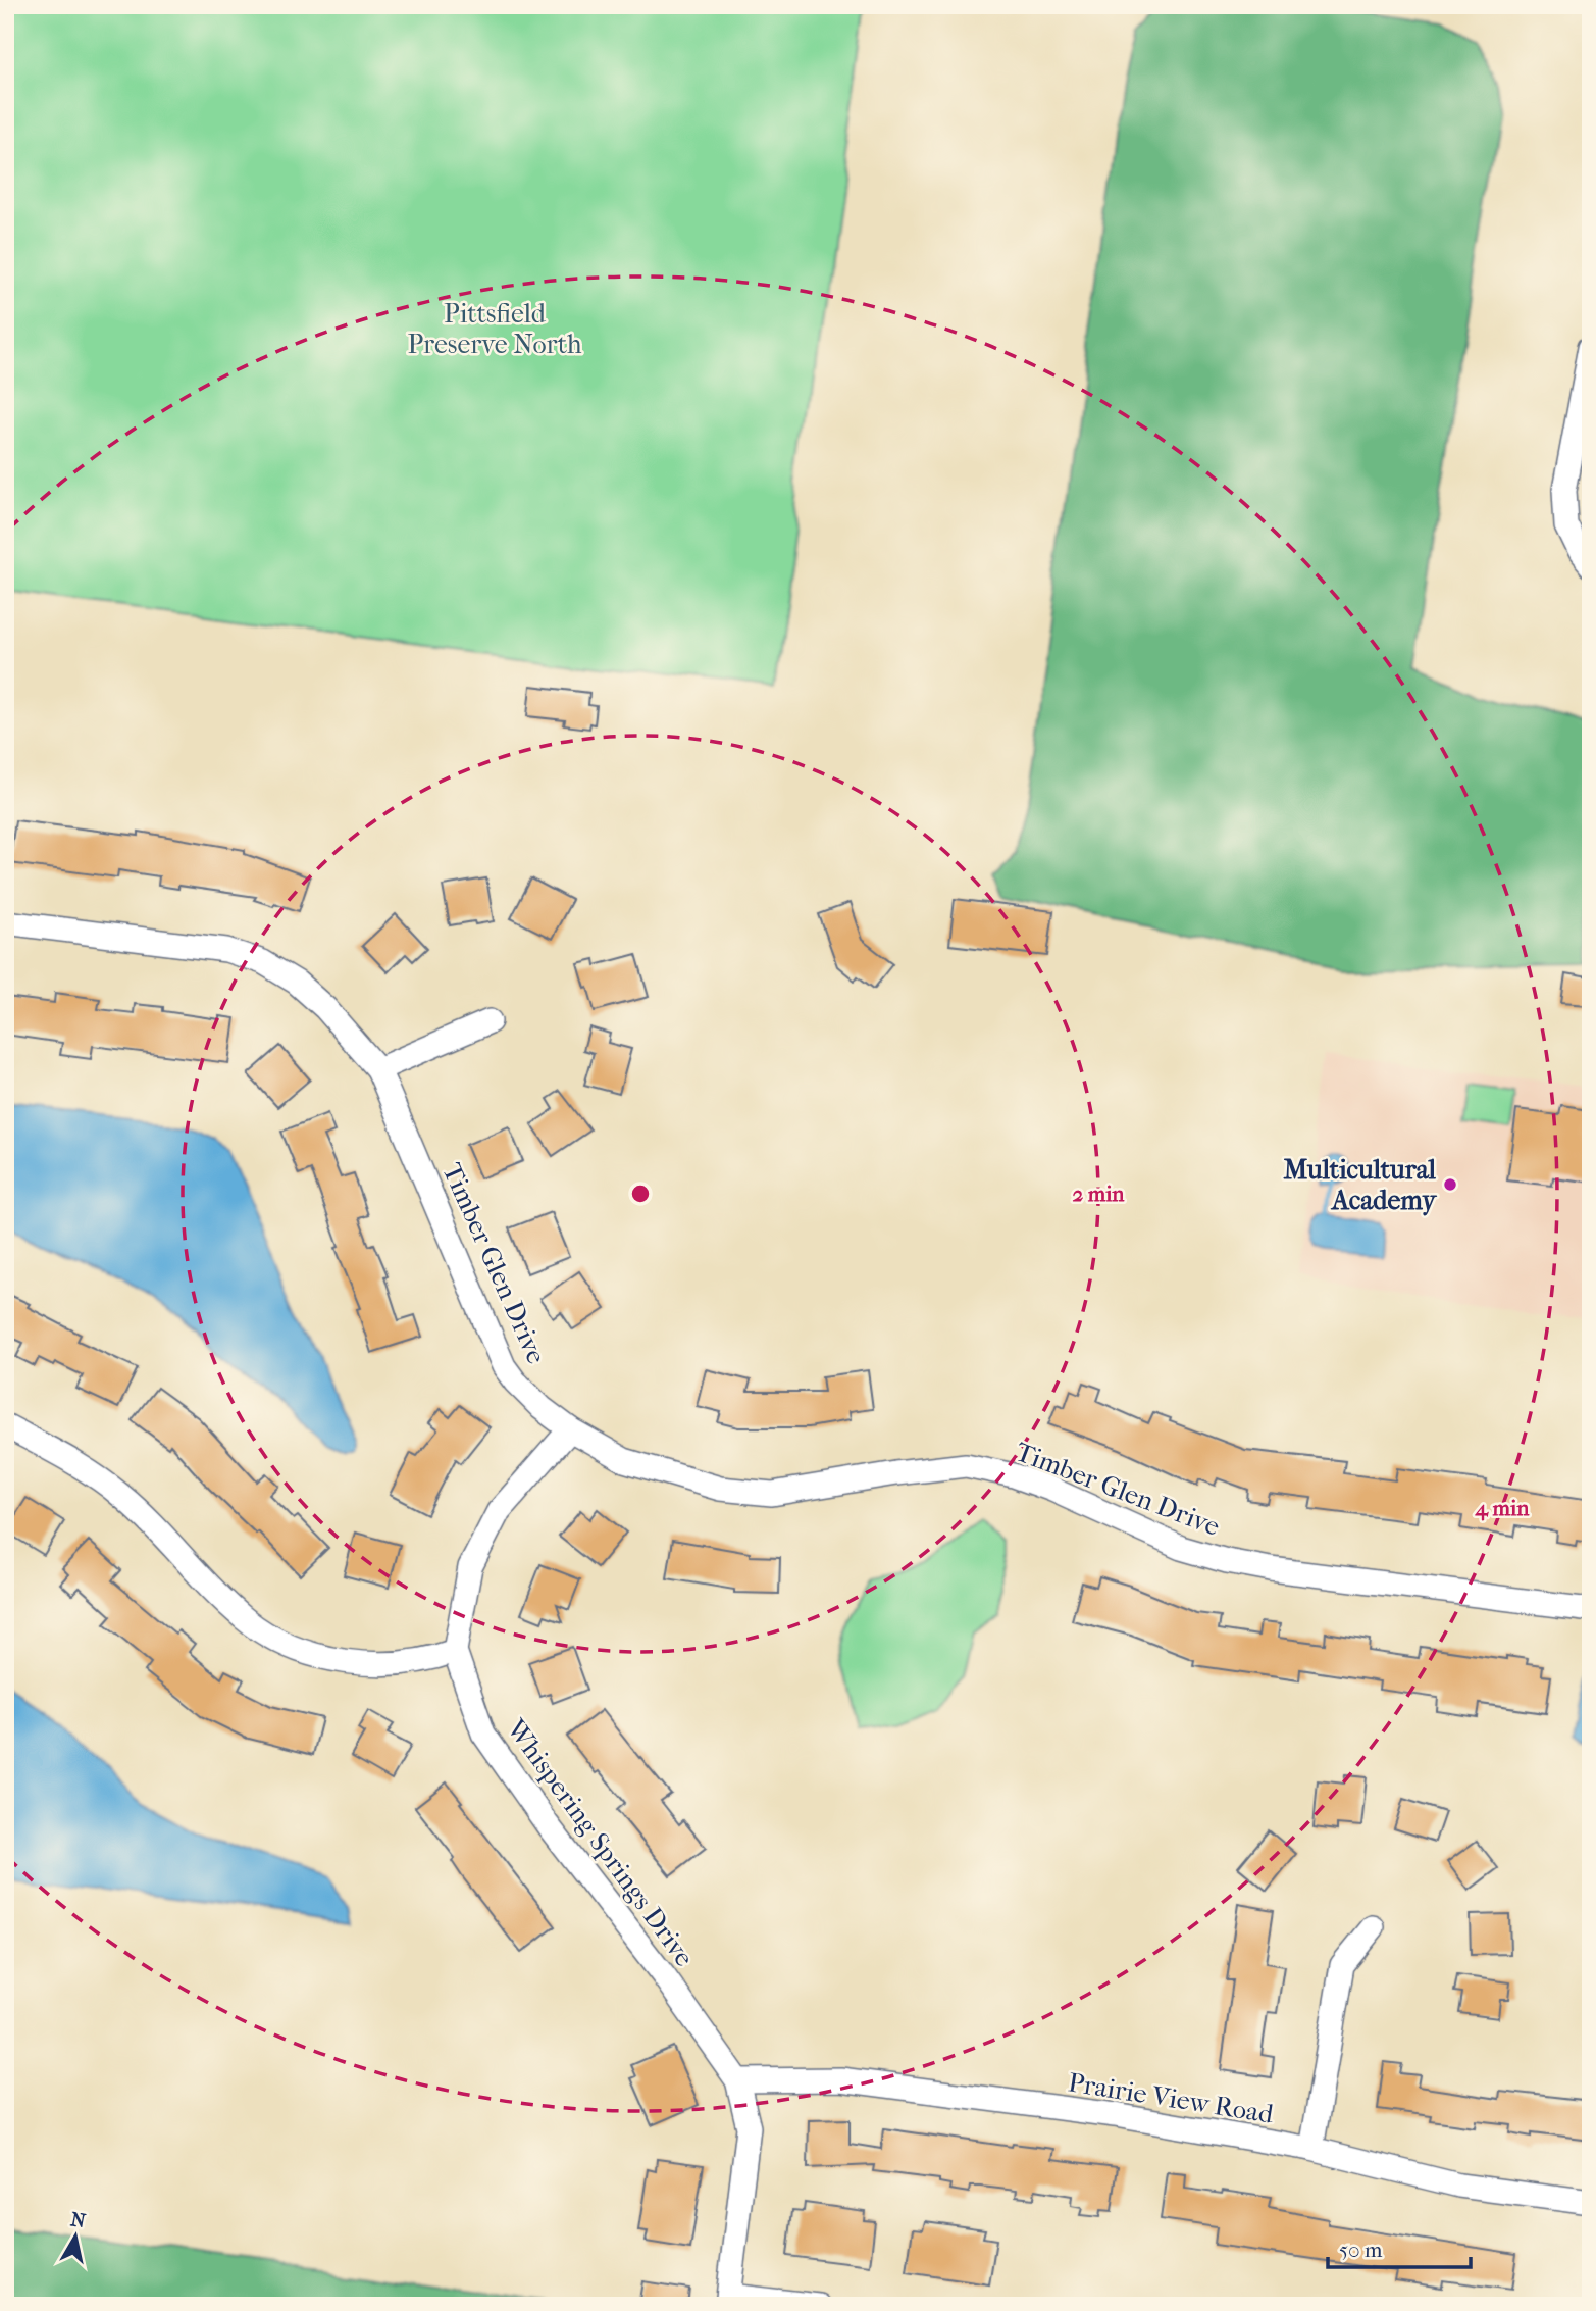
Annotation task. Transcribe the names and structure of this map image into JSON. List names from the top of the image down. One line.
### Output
{"streets":{"street":["Timber Glen Drive","Whispering Springs Drive","Prairie View Road"]},"crossings":[["Timber Glen Drive","Whispering Springs Drive"],["Whispering Springs Drive","Prairie View Road"]],"parks":["Pittsfield Preserve North"],"places":["Multicultural Academy"],"scale_bar":"50 m","north":"top","rings":["2 min","4 min"]}
